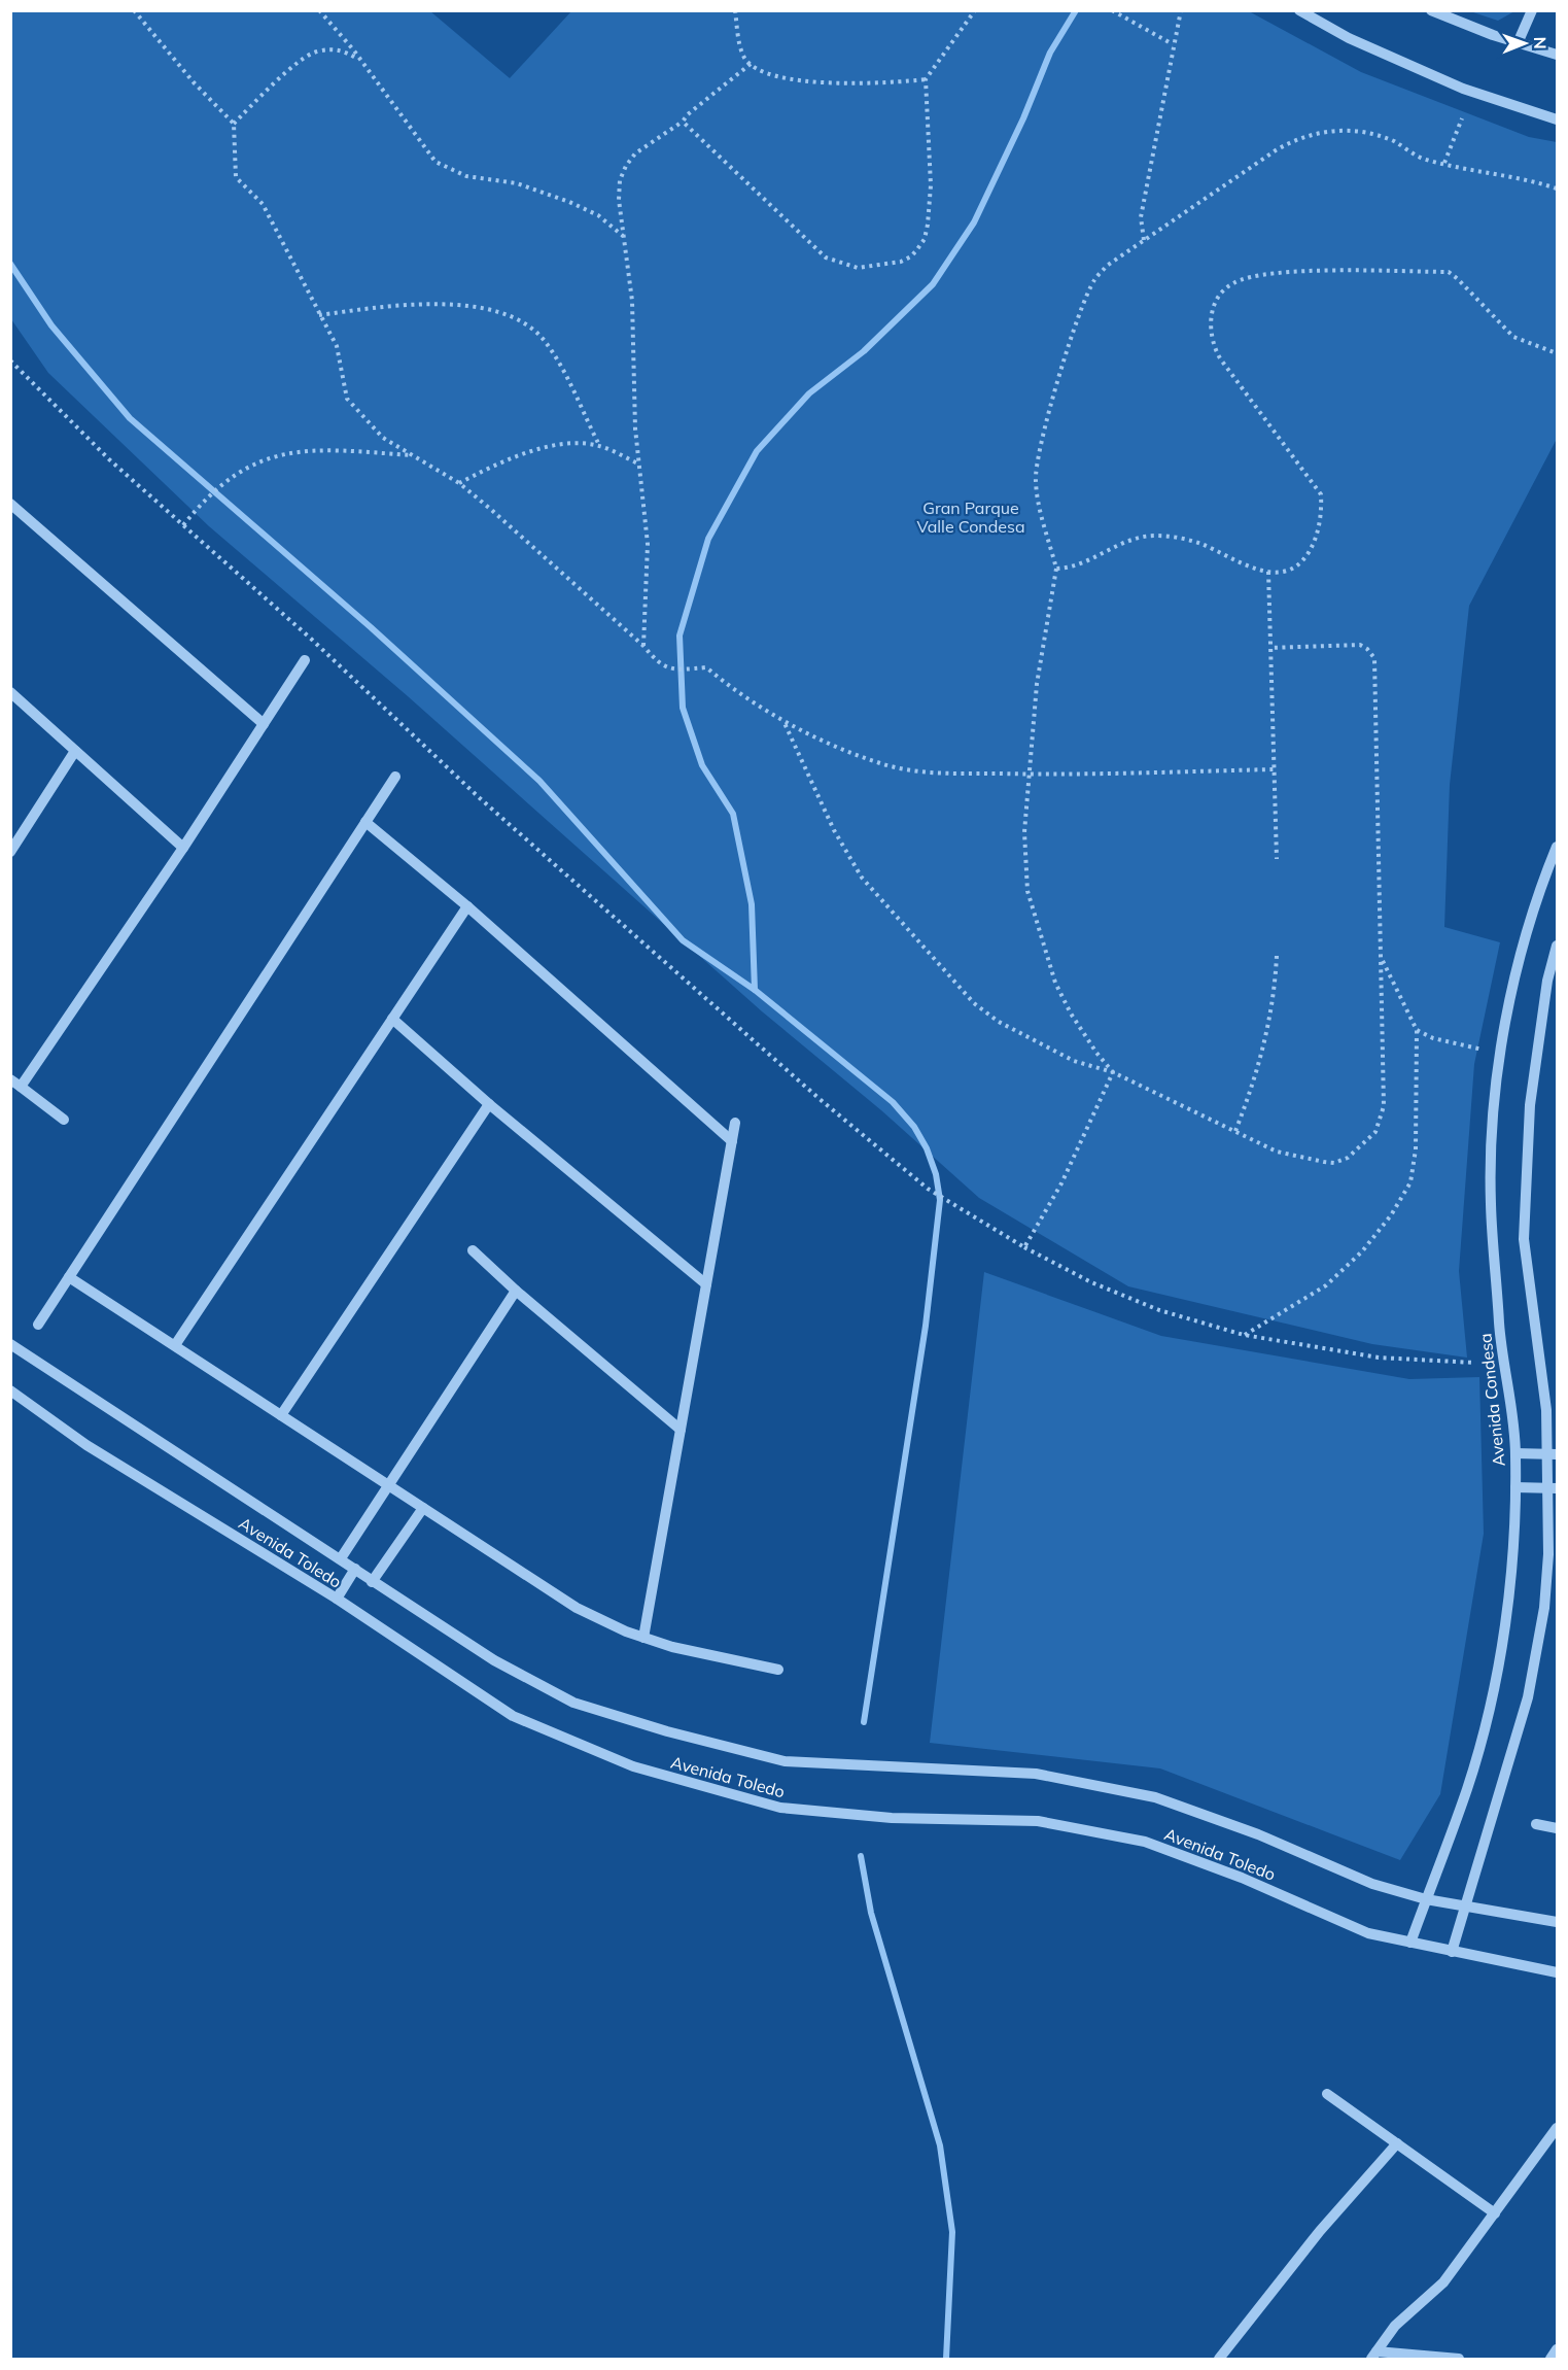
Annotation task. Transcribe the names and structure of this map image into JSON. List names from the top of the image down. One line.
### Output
{"streets":{"street":["Avenida Condesa","Avenida Toledo"]},"crossings":[["Avenida Condesa","Avenida Toledo"]],"parks":["Gran Parque Valle Condesa"],"north":"right"}
